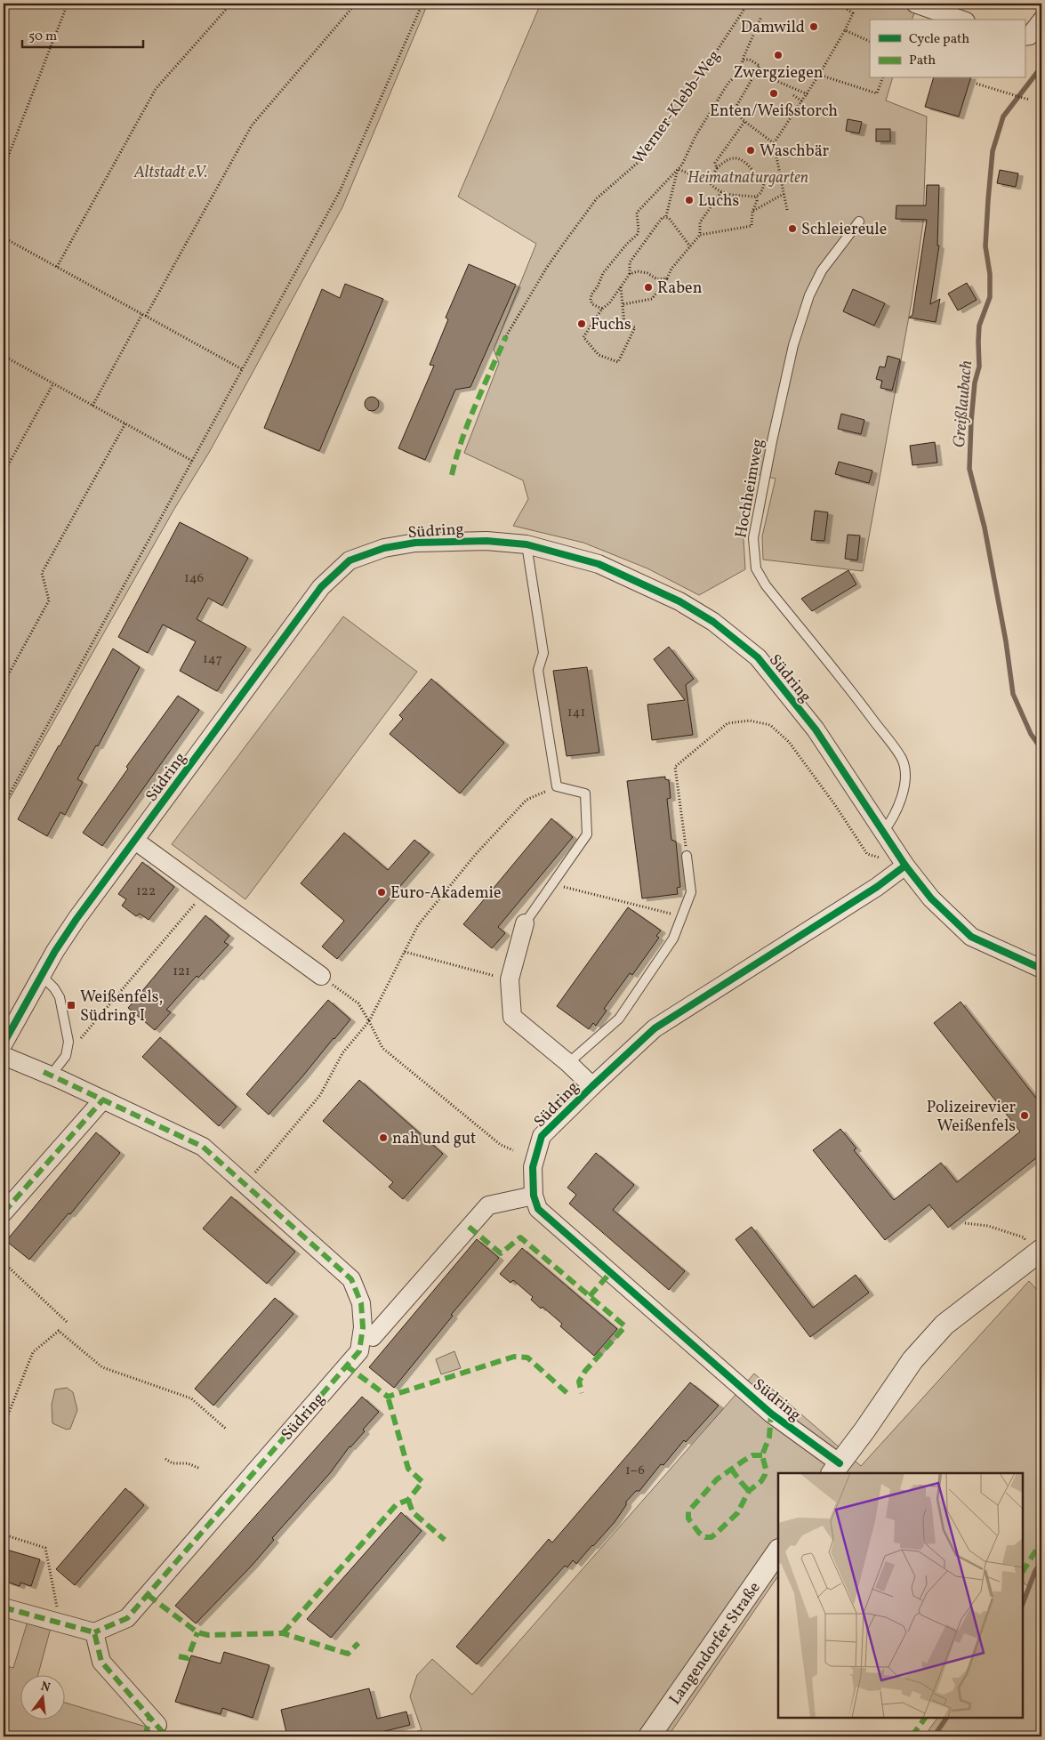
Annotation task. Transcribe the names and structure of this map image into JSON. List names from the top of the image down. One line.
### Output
{"streets":{"street":["Südring","Langendorfer Straße"],"lane":["Hochheimweg"],"path":["Werner-Klebb-Weg"]},"crossings":[["Hochheimweg","Südring"]],"water":["Greißlaubach"],"parks":["Altstadt e.V.","Heimatnaturgarten"],"places":{"other":["Damwild","Zwergziegen","Enten/Weißstorch","Waschbär","Luchs","Schleiereule","Raben","Fuchs","Euro-Akademie","Polizeirevier Weißenfels","nah und gut"],"transit":["Weißenfels, Südring I"]},"house_numbers":["146","147","141","122","121","1–6"],"legend":["Cycle path","Path"],"scale_bar":"50 m","north":"top"}
